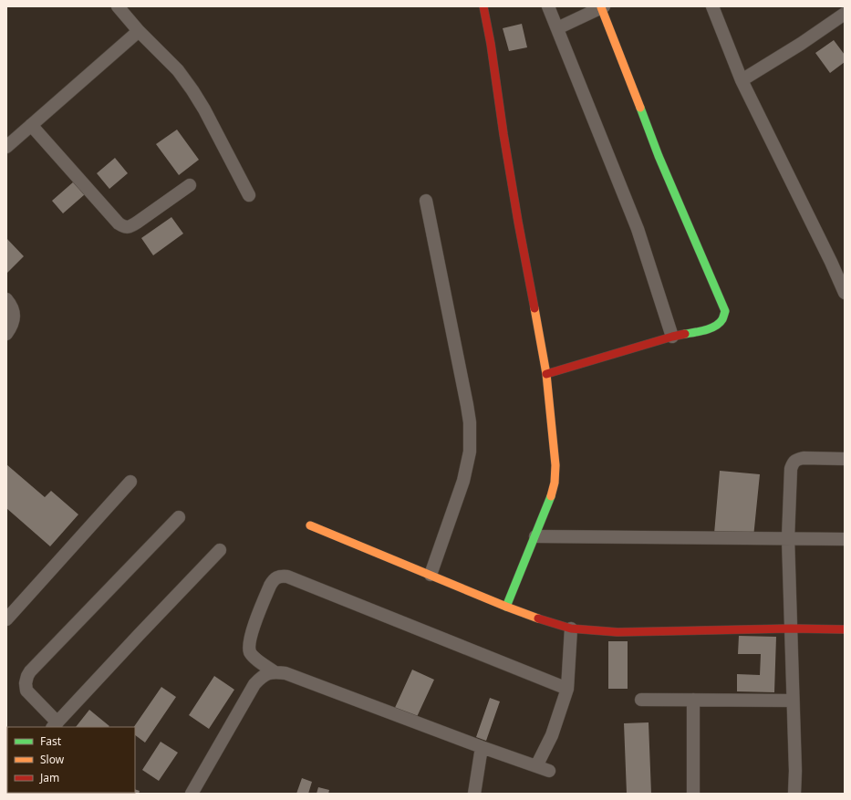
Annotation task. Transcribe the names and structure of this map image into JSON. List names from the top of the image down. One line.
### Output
{"legend":["Fast","Slow","Jam"]}
